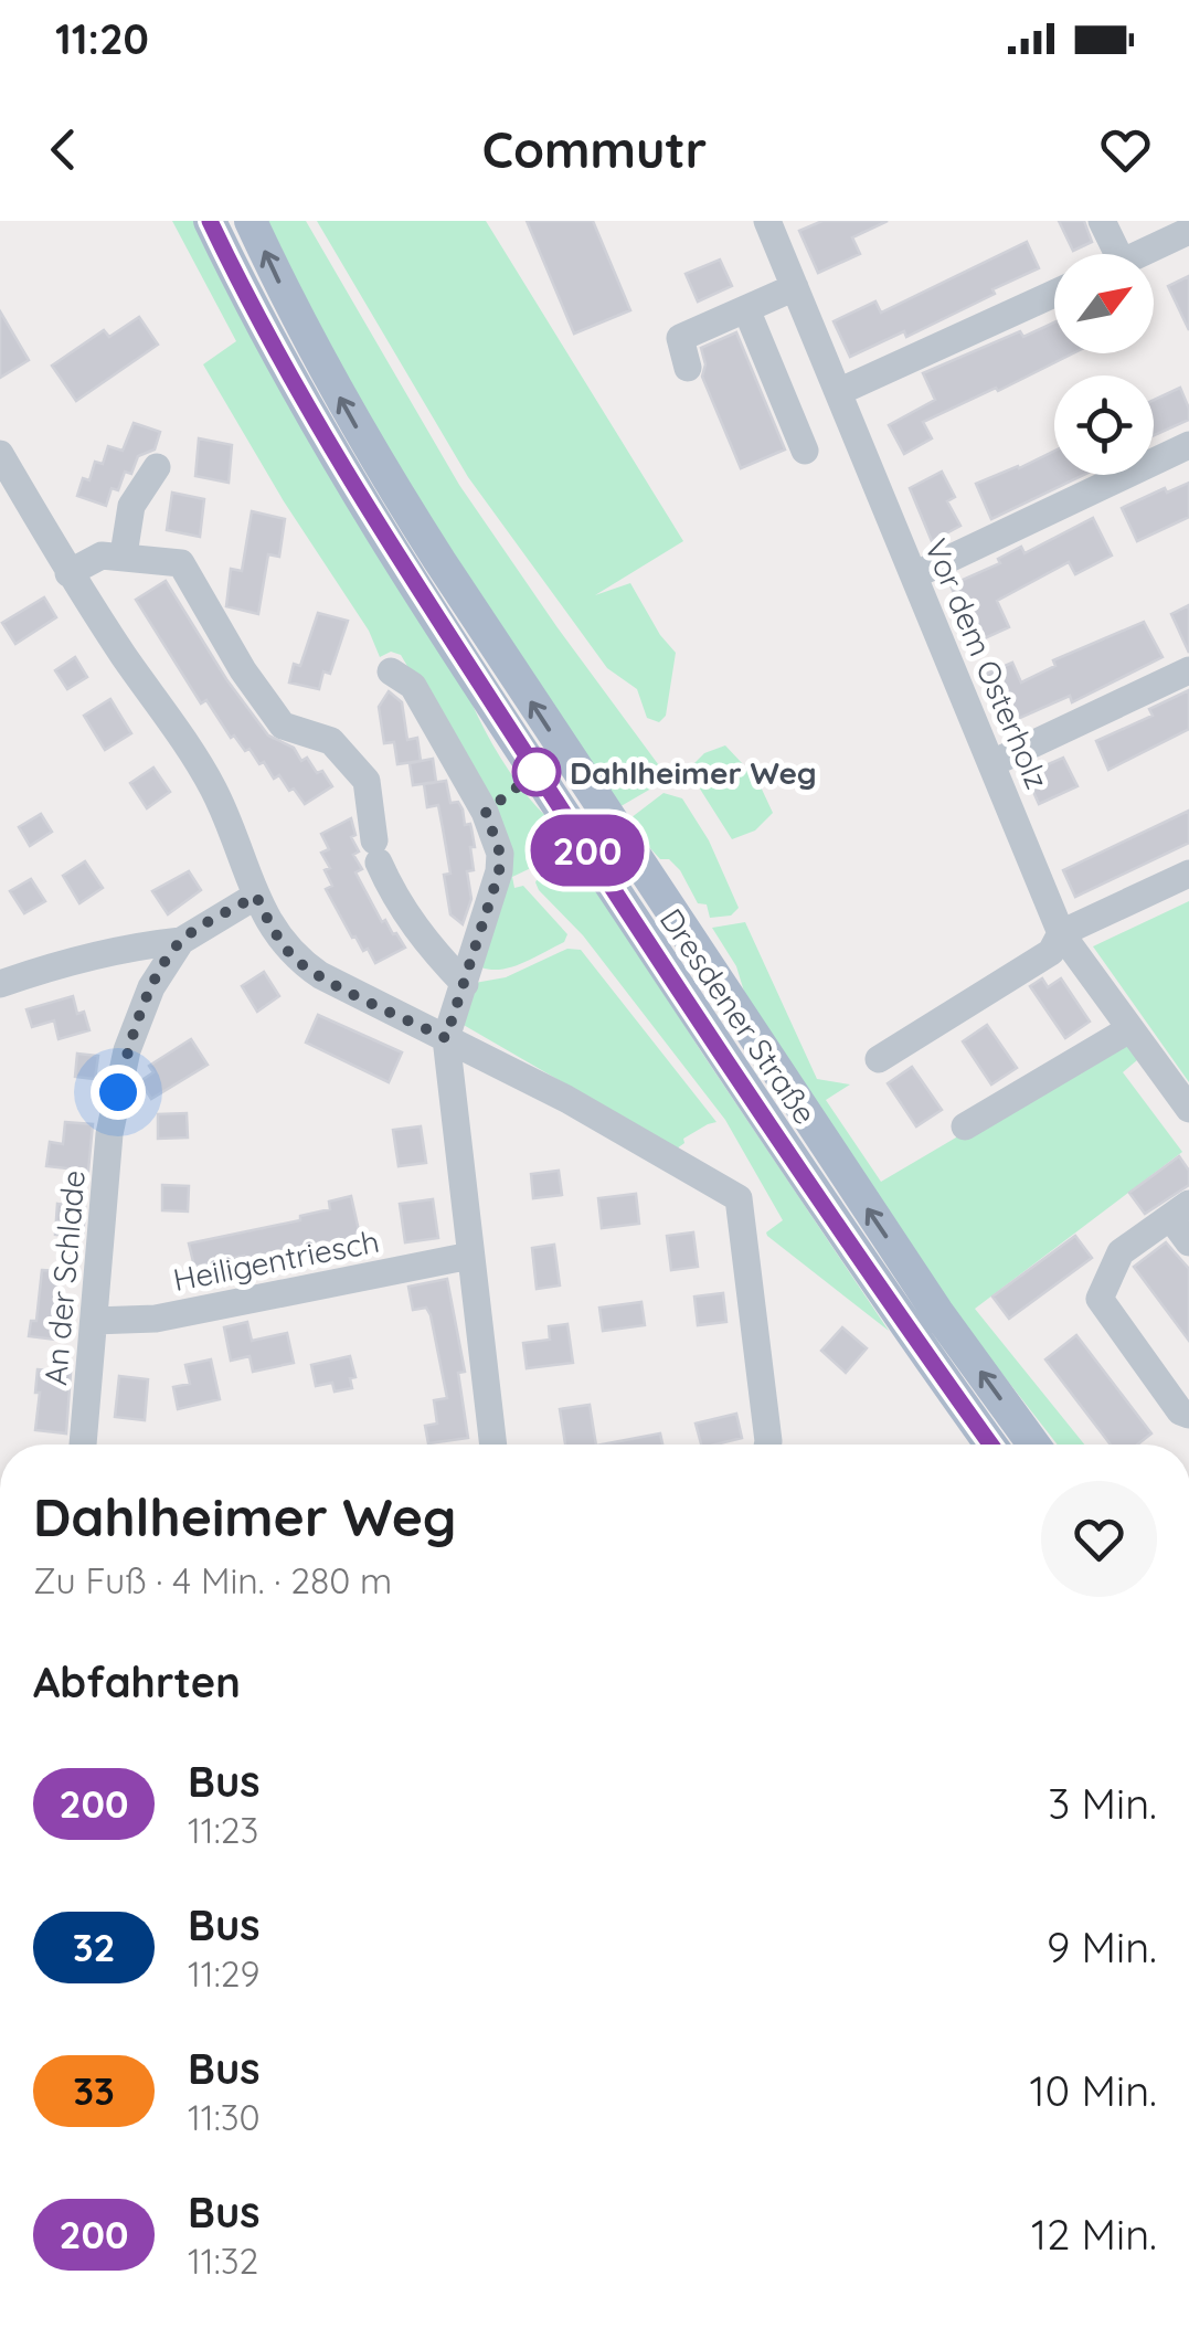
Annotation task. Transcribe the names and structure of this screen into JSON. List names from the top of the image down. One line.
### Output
{"streets":{"main road":["Dresdener Straße"],"street":["Vor dem Osterholz","Heiligentriesch","An der Schlade"]},"crossings":[["Heiligentriesch","An der Schlade"]],"places":["Dahlheimer Weg"],"lines":["bus line 200"],"north":"top right","page":{"status":"11:20","header":"Commutr","on_map":"200","heading":[["Dahlheimer Weg","Zu Fuß · 4 Min. · 280 m"],"Abfahrten"],"list":[{"mark":"200","name":"Bus","note":"11:23","value":"3 Min."},{"mark":"32","name":"Bus","note":"11:29","value":"9 Min."},{"mark":"33","name":"Bus","note":"11:30","value":"10 Min."},{"mark":"200","name":"Bus","note":"11:32","value":"12 Min."}]}}
